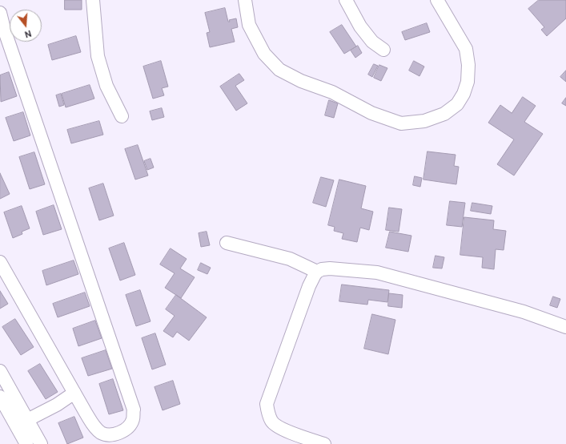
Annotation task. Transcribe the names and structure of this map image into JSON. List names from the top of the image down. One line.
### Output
{"north":"bottom"}
